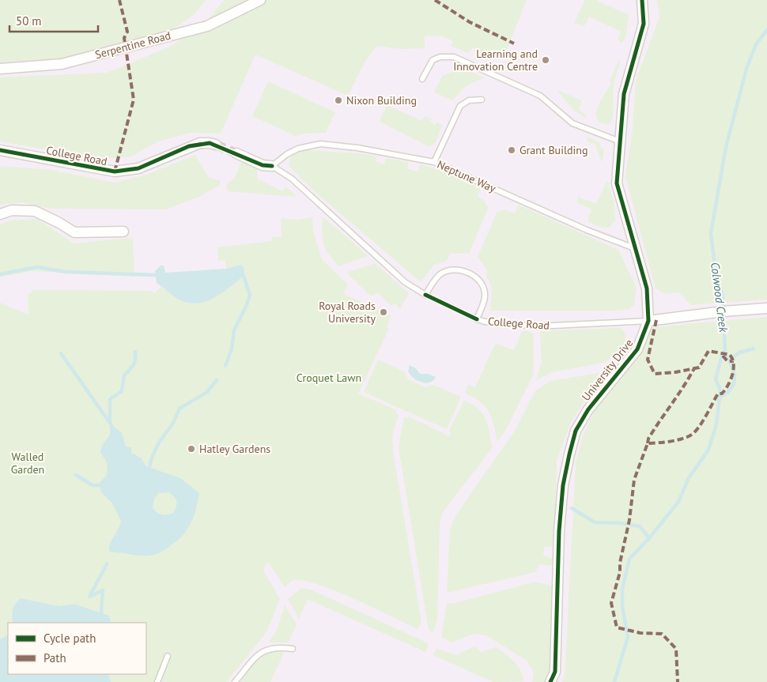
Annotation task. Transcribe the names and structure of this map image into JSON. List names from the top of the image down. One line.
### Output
{"streets":{"street":["Serpentine Road","College Road","University Drive"],"lane":["Neptune Way"]},"crossings":[["College Road","Neptune Way"],["College Road","University Drive"],["Neptune Way","University Drive"]],"water":["Colwood Creek"],"parks":["Croquet Lawn","Walled Garden"],"places":["Learning and Innovation Centre","Nixon Building","Grant Building","Royal Roads University","Hatley Gardens"],"legend":["Cycle path","Path"],"scale_bar":"50 m"}
